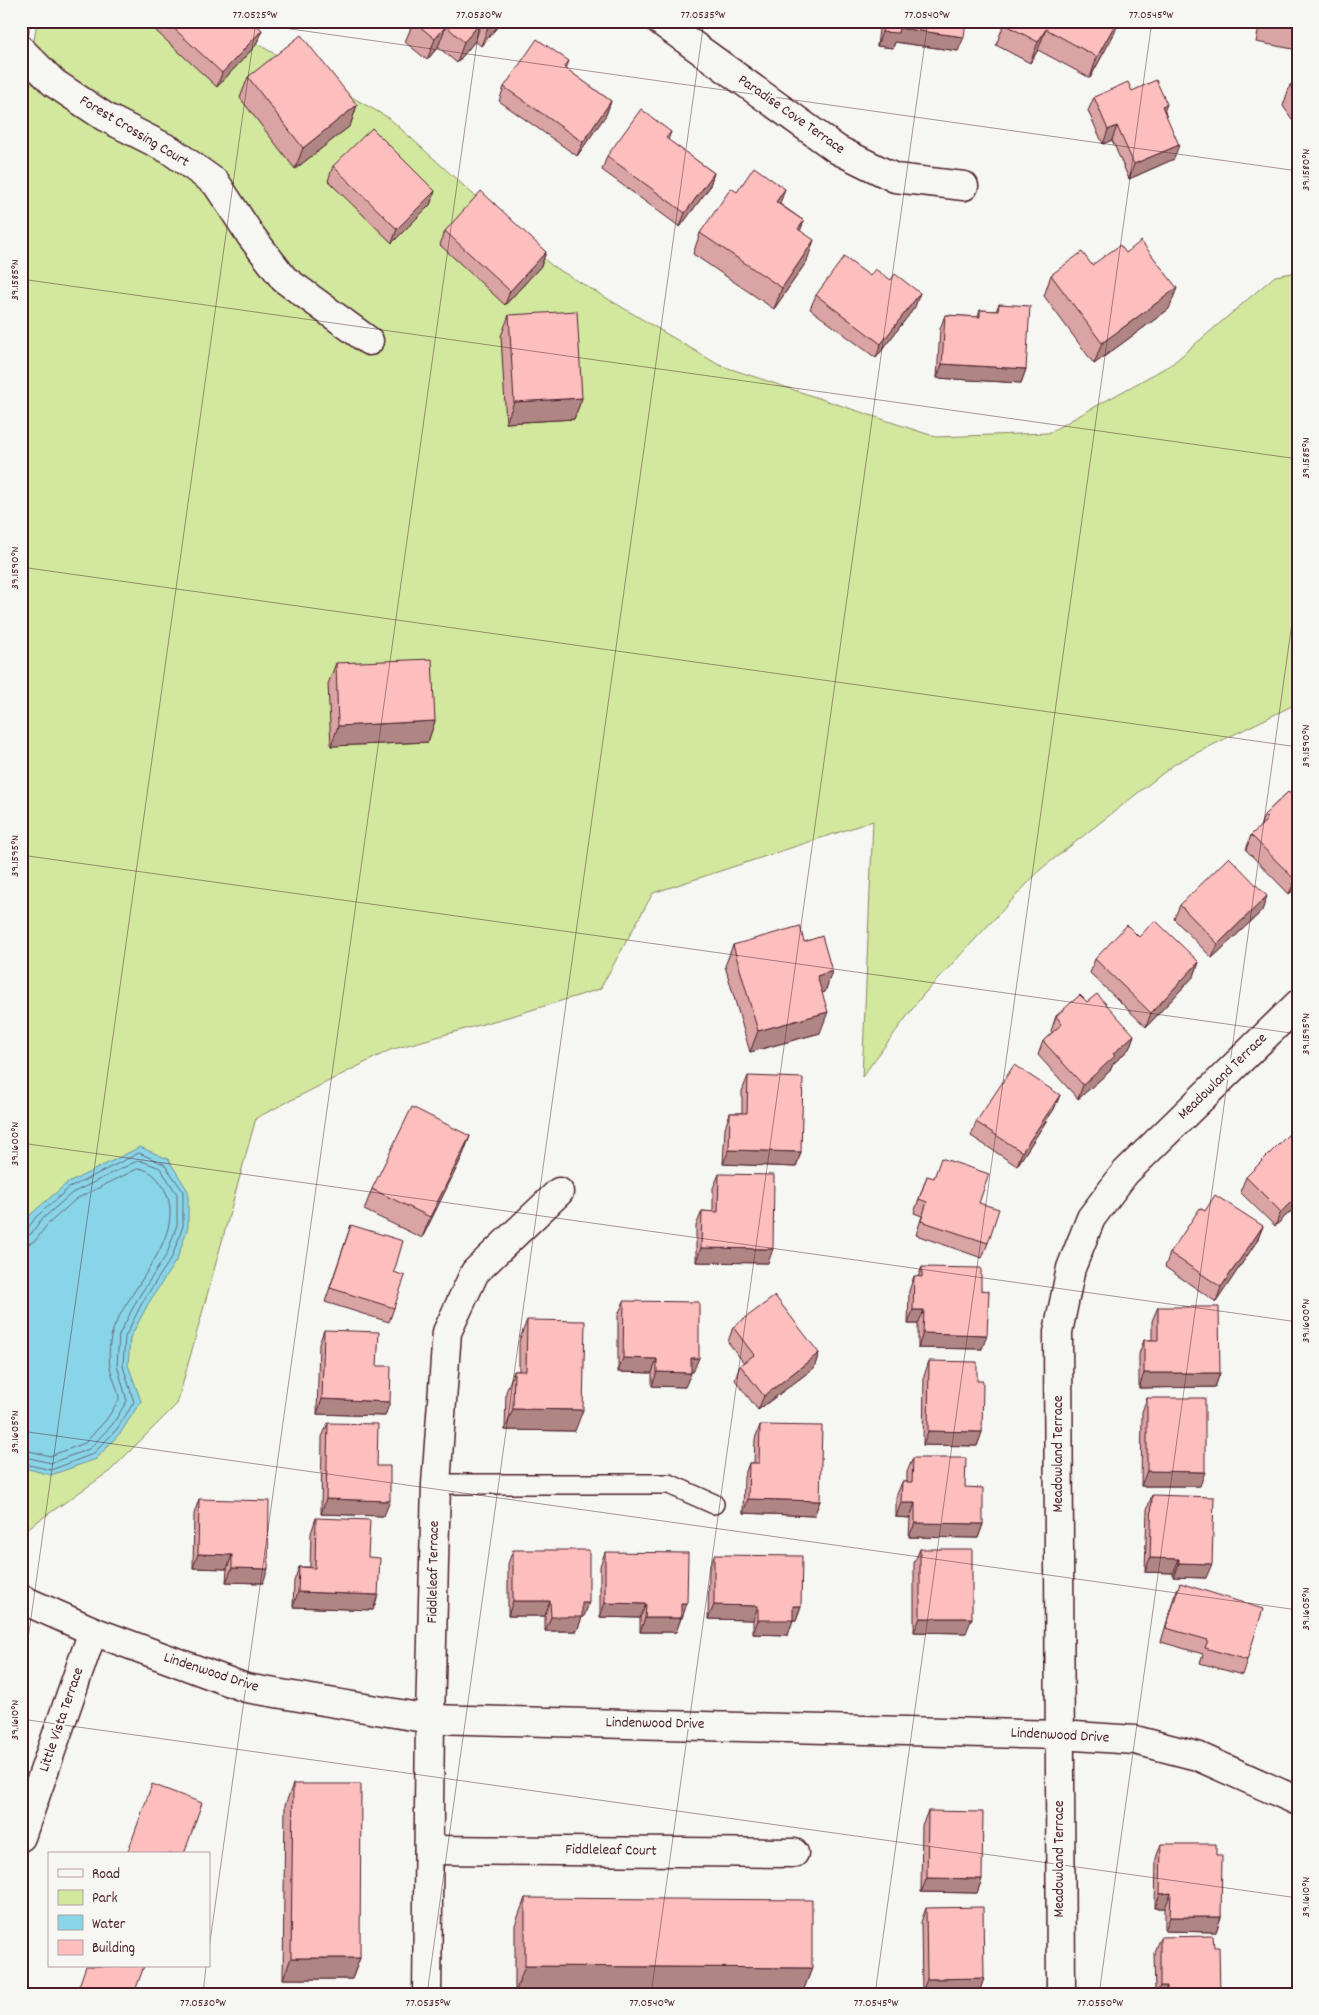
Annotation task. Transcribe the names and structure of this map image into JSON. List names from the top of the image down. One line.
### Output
{"streets":{"street":["Paradise Cove Terrace","Forest Crossing Court","Meadowland Terrace","Fiddleleaf Terrace","Lindenwood Drive","Little Vista Terrace","Fiddleleaf Court"]},"crossings":[["Meadowland Terrace","Lindenwood Drive"],["Fiddleleaf Terrace","Lindenwood Drive"],["Fiddleleaf Terrace","Fiddleleaf Court"],["Lindenwood Drive","Little Vista Terrace"]],"legend":["Road","Park","Water","Building"],"coordinates":["77.0525°W","77.0530°W","77.0535°W","77.0540°W","77.0545°W","39.1580°N","39.1585°N","39.1590°N","39.1595°N","39.1600°N","39.1605°N","39.1610°N","77.0550°W"]}
